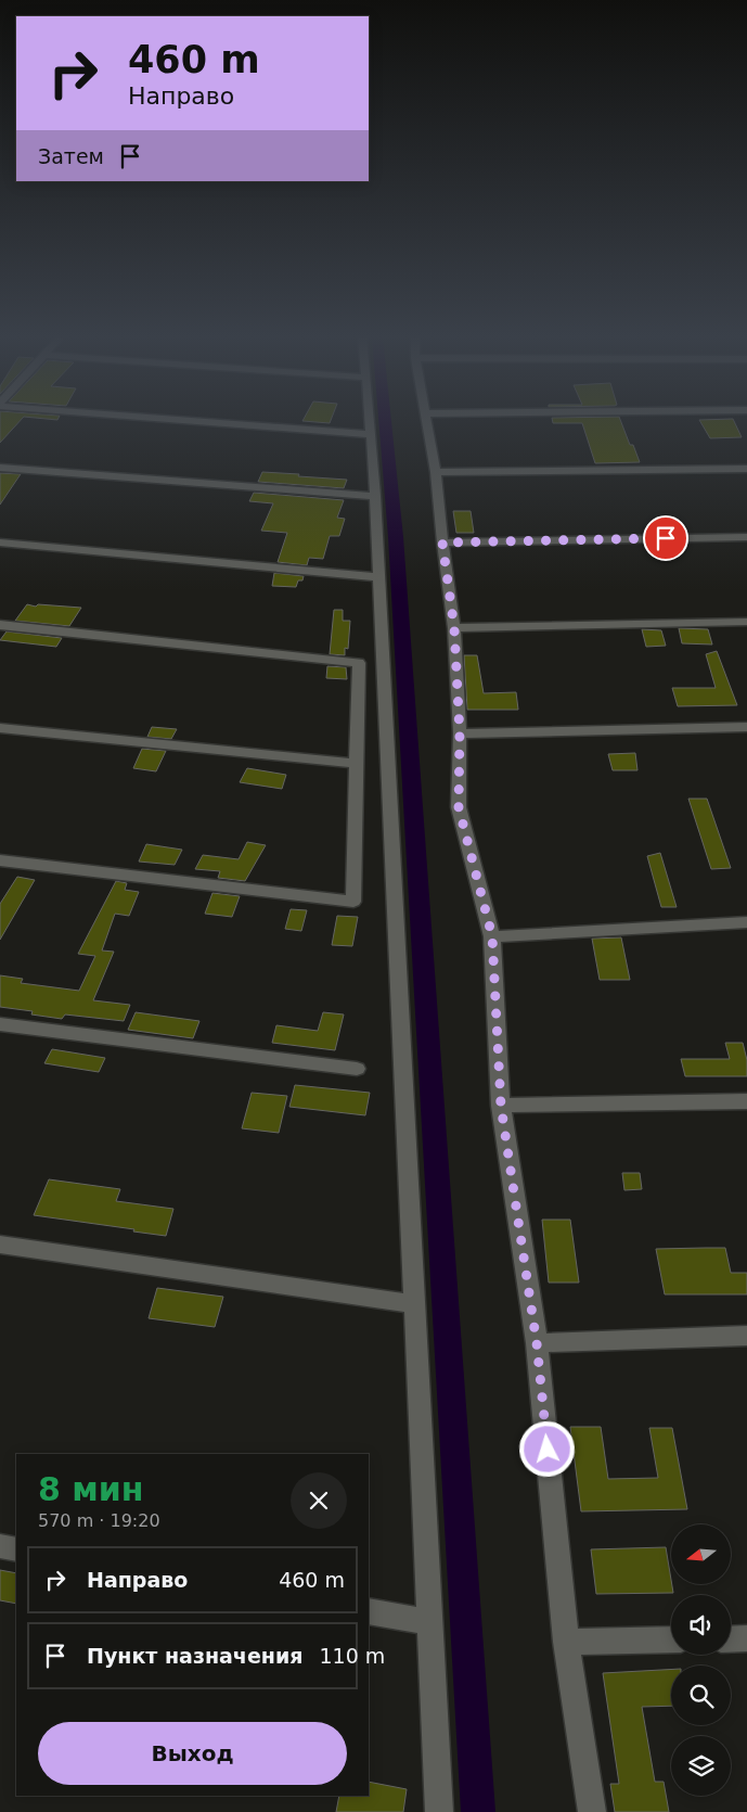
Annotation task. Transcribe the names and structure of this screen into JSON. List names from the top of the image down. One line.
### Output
{"north":"left","page":{"turn":["460 m","Направо"],"then":"Затем","heading":["8 мин","570 m · 19:20"],"list":[{"name":"Направо","value":"460 m"},{"name":"Пункт назначения","value":"110 m"}],"buttons":"Выход"}}
